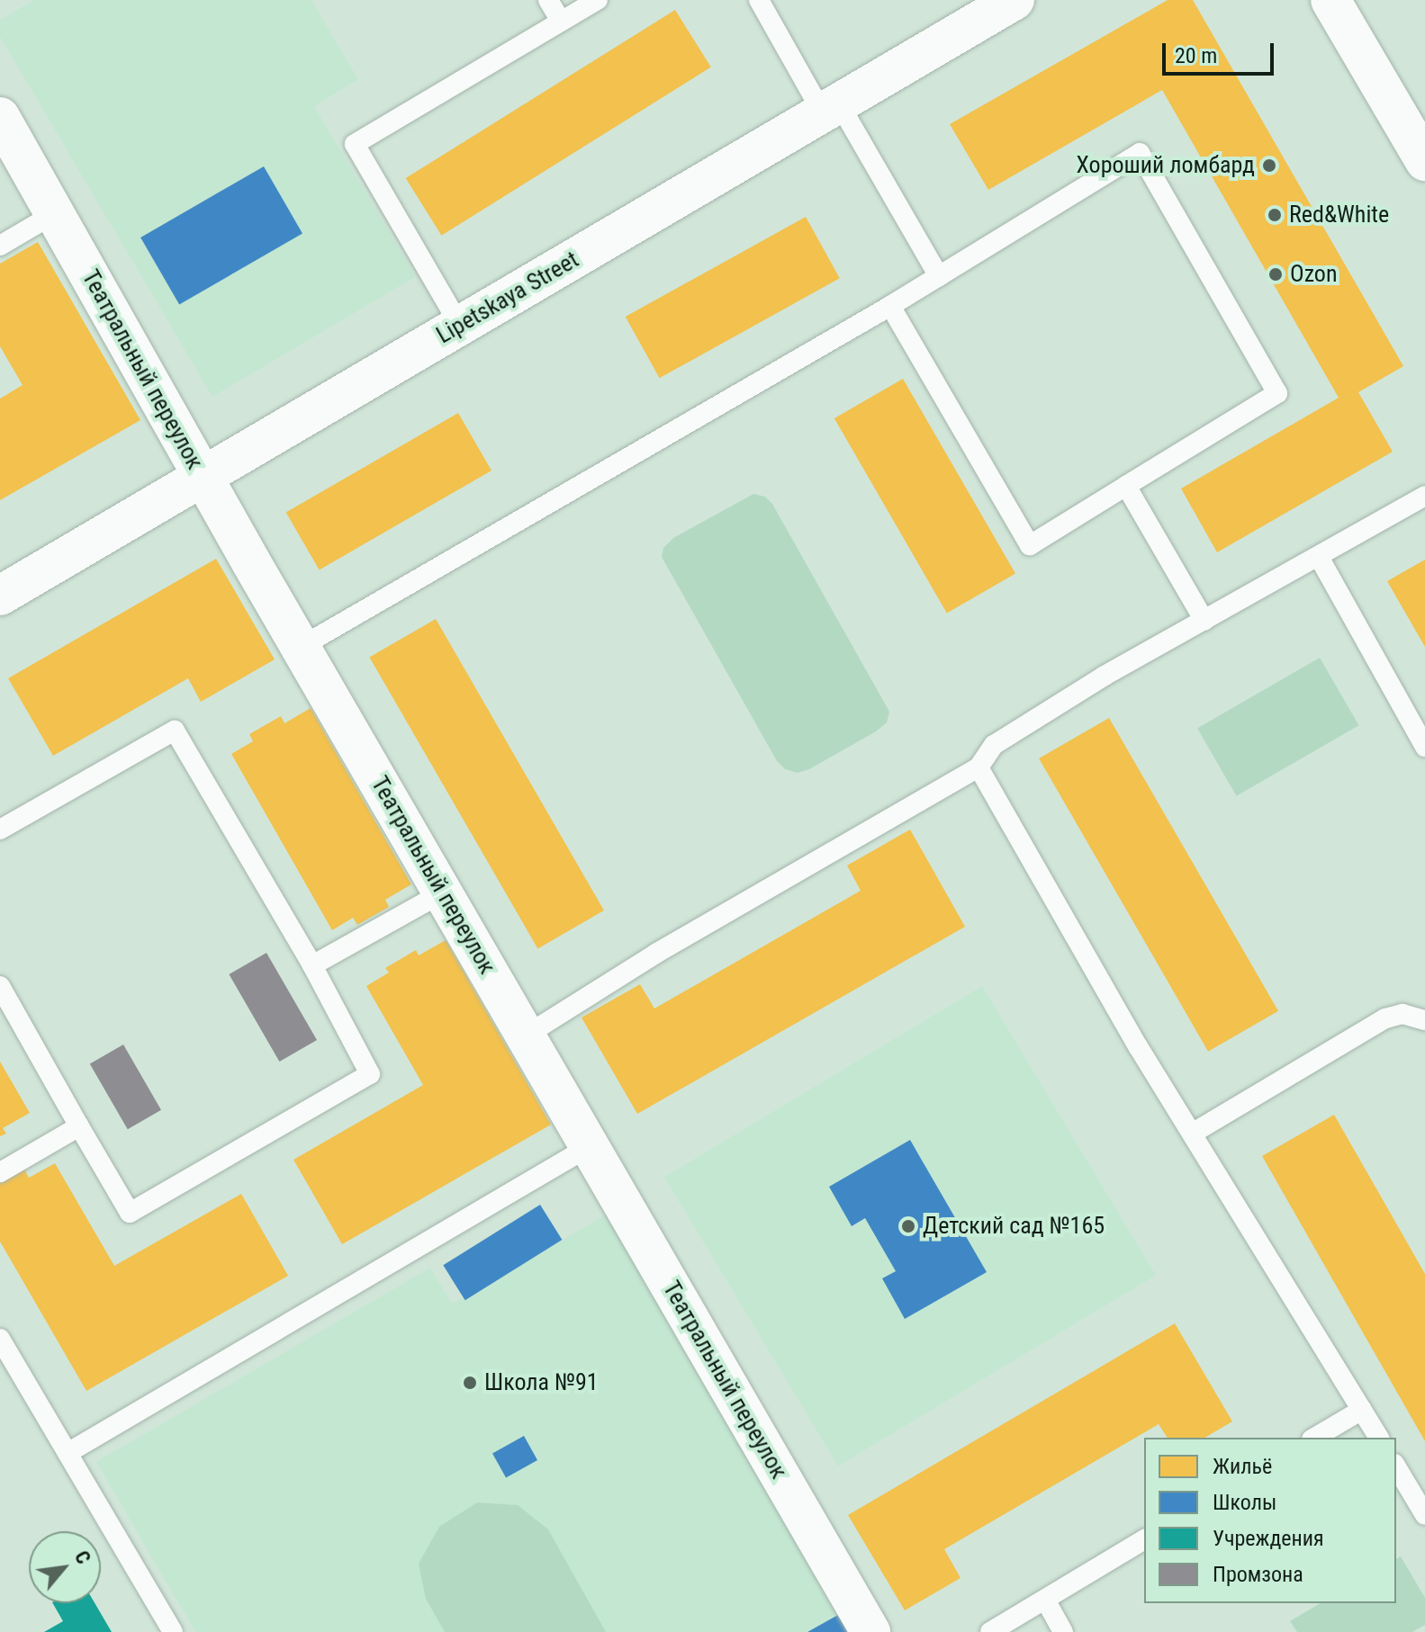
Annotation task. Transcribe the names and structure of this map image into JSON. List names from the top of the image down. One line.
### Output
{"streets":{"street":["Lipetskaya Street","Театральный переулок"]},"crossings":[["Lipetskaya Street","Театральный переулок"]],"places":["Хороший ломбард","Red&White","Ozon","Детский сад №165","Школа №91"],"legend":["Жильё","Школы","Учреждения","Промзона"],"scale_bar":"20 m","north":"top right"}
